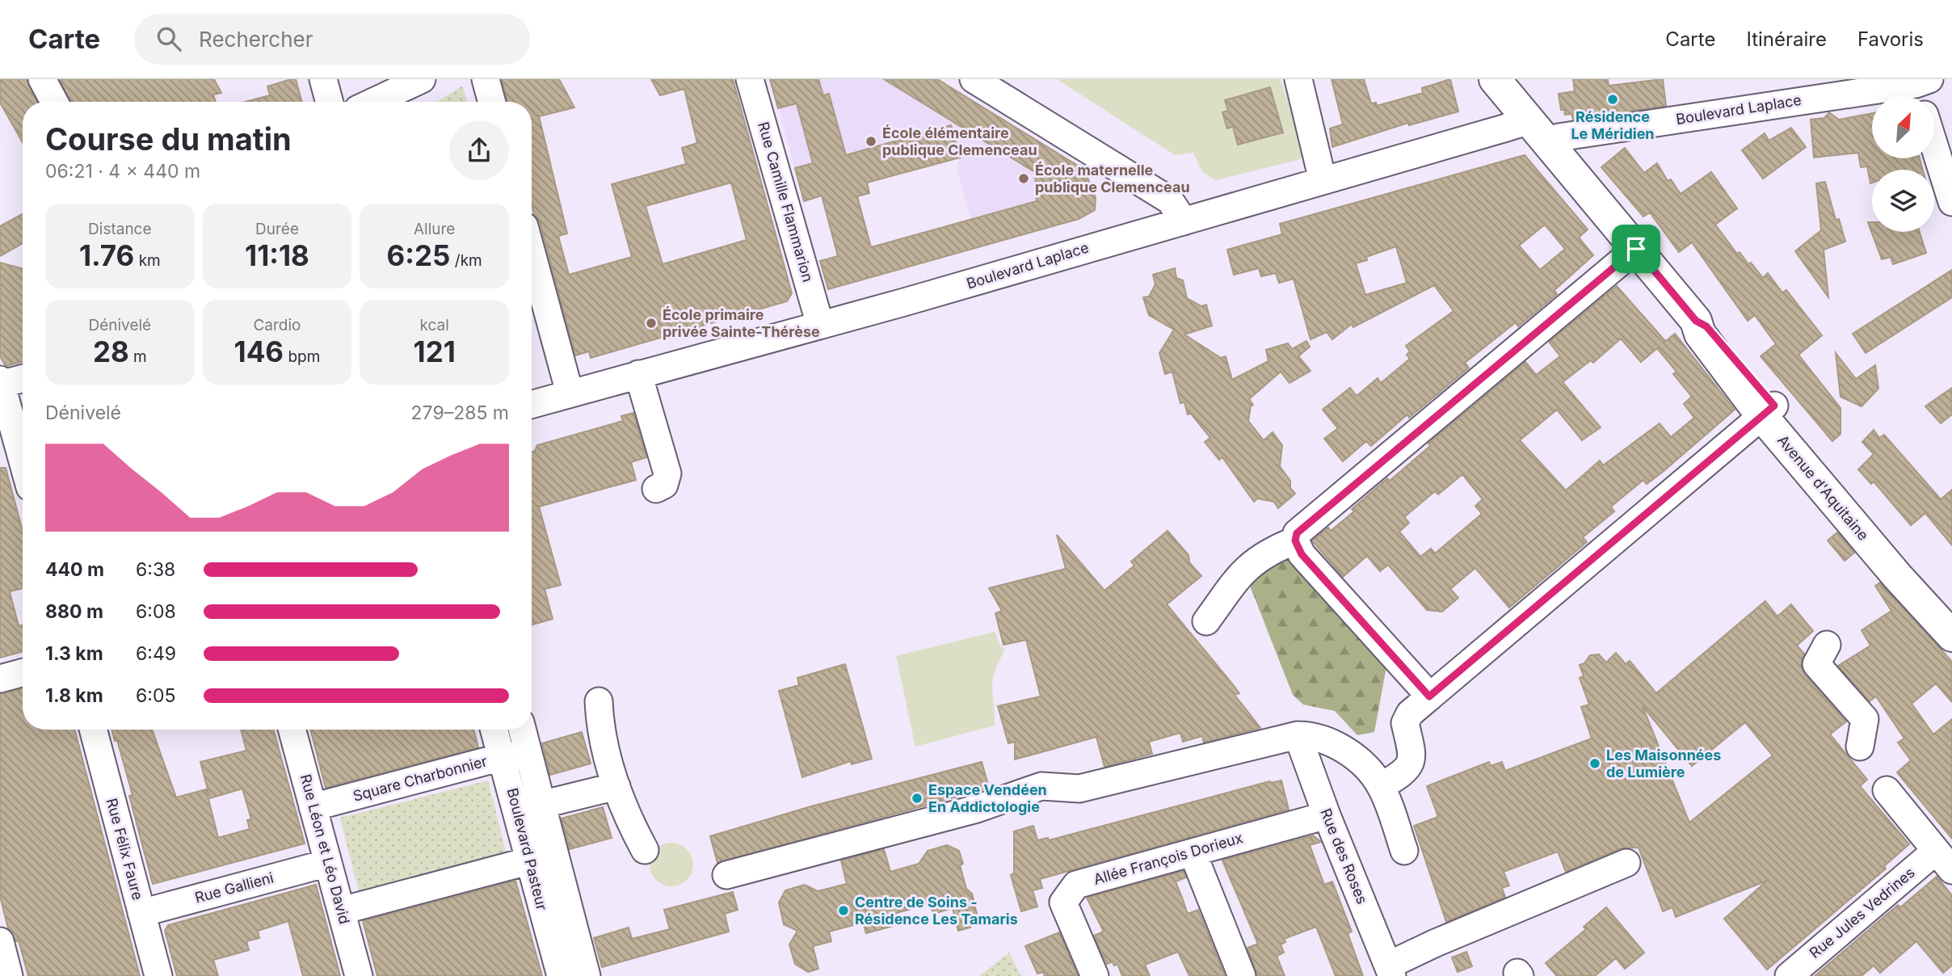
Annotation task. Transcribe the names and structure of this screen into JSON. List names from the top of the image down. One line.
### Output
{"streets":{"main road":["Avenue d'Aquitaine"],"street":["Boulevard Laplace","Rue Camille Flammarion","Square Charbonnier","Rue Félix Faure","Rue Léon et Léo David","Boulevard Pasteur","Rue des Roses","Allée François Dorieux","Rue Gallieni","Rue Jules Vedrines"]},"crossings":[["Boulevard Laplace","Rue Camille Flammarion"],["Boulevard Laplace","Avenue d'Aquitaine"],["Square Charbonnier","Rue Léon et Léo David"],["Square Charbonnier","Boulevard Pasteur"],["Rue Félix Faure","Rue Gallieni"],["Rue Léon et Léo David","Rue Gallieni"],["Rue des Roses","Allée François Dorieux"]],"places":["Résidence Le Méridien","École élémentaire publique Clemenceau","École maternelle publique Clemenceau","École primaire privée Sainte-Thérèse","Les Maisonnées de Lumière","Espace Vendéen En Addictologie","Centre de Soins - Résidence Les Tamaris"],"north":"top right","page":{"header":"Carte","search":"Rechercher","nav":["Carte","Itinéraire","Favoris"],"heading":["Course du matin","06:21 · 4 × 440 m"],"stats":[["Distance","1.76 km"],["Durée","11:18"],["Allure","6:25 /km"],["Dénivelé","28 m"],["Cardio","146 bpm"],["kcal","121"]],"chart":["Dénivelé","279–285 m"],"list":[{"name":"440 m","note":"6:38"},{"name":"880 m","note":"6:08"},{"name":"1.3 km","note":"6:49"},{"name":"1.8 km","note":"6:05"}]}}
